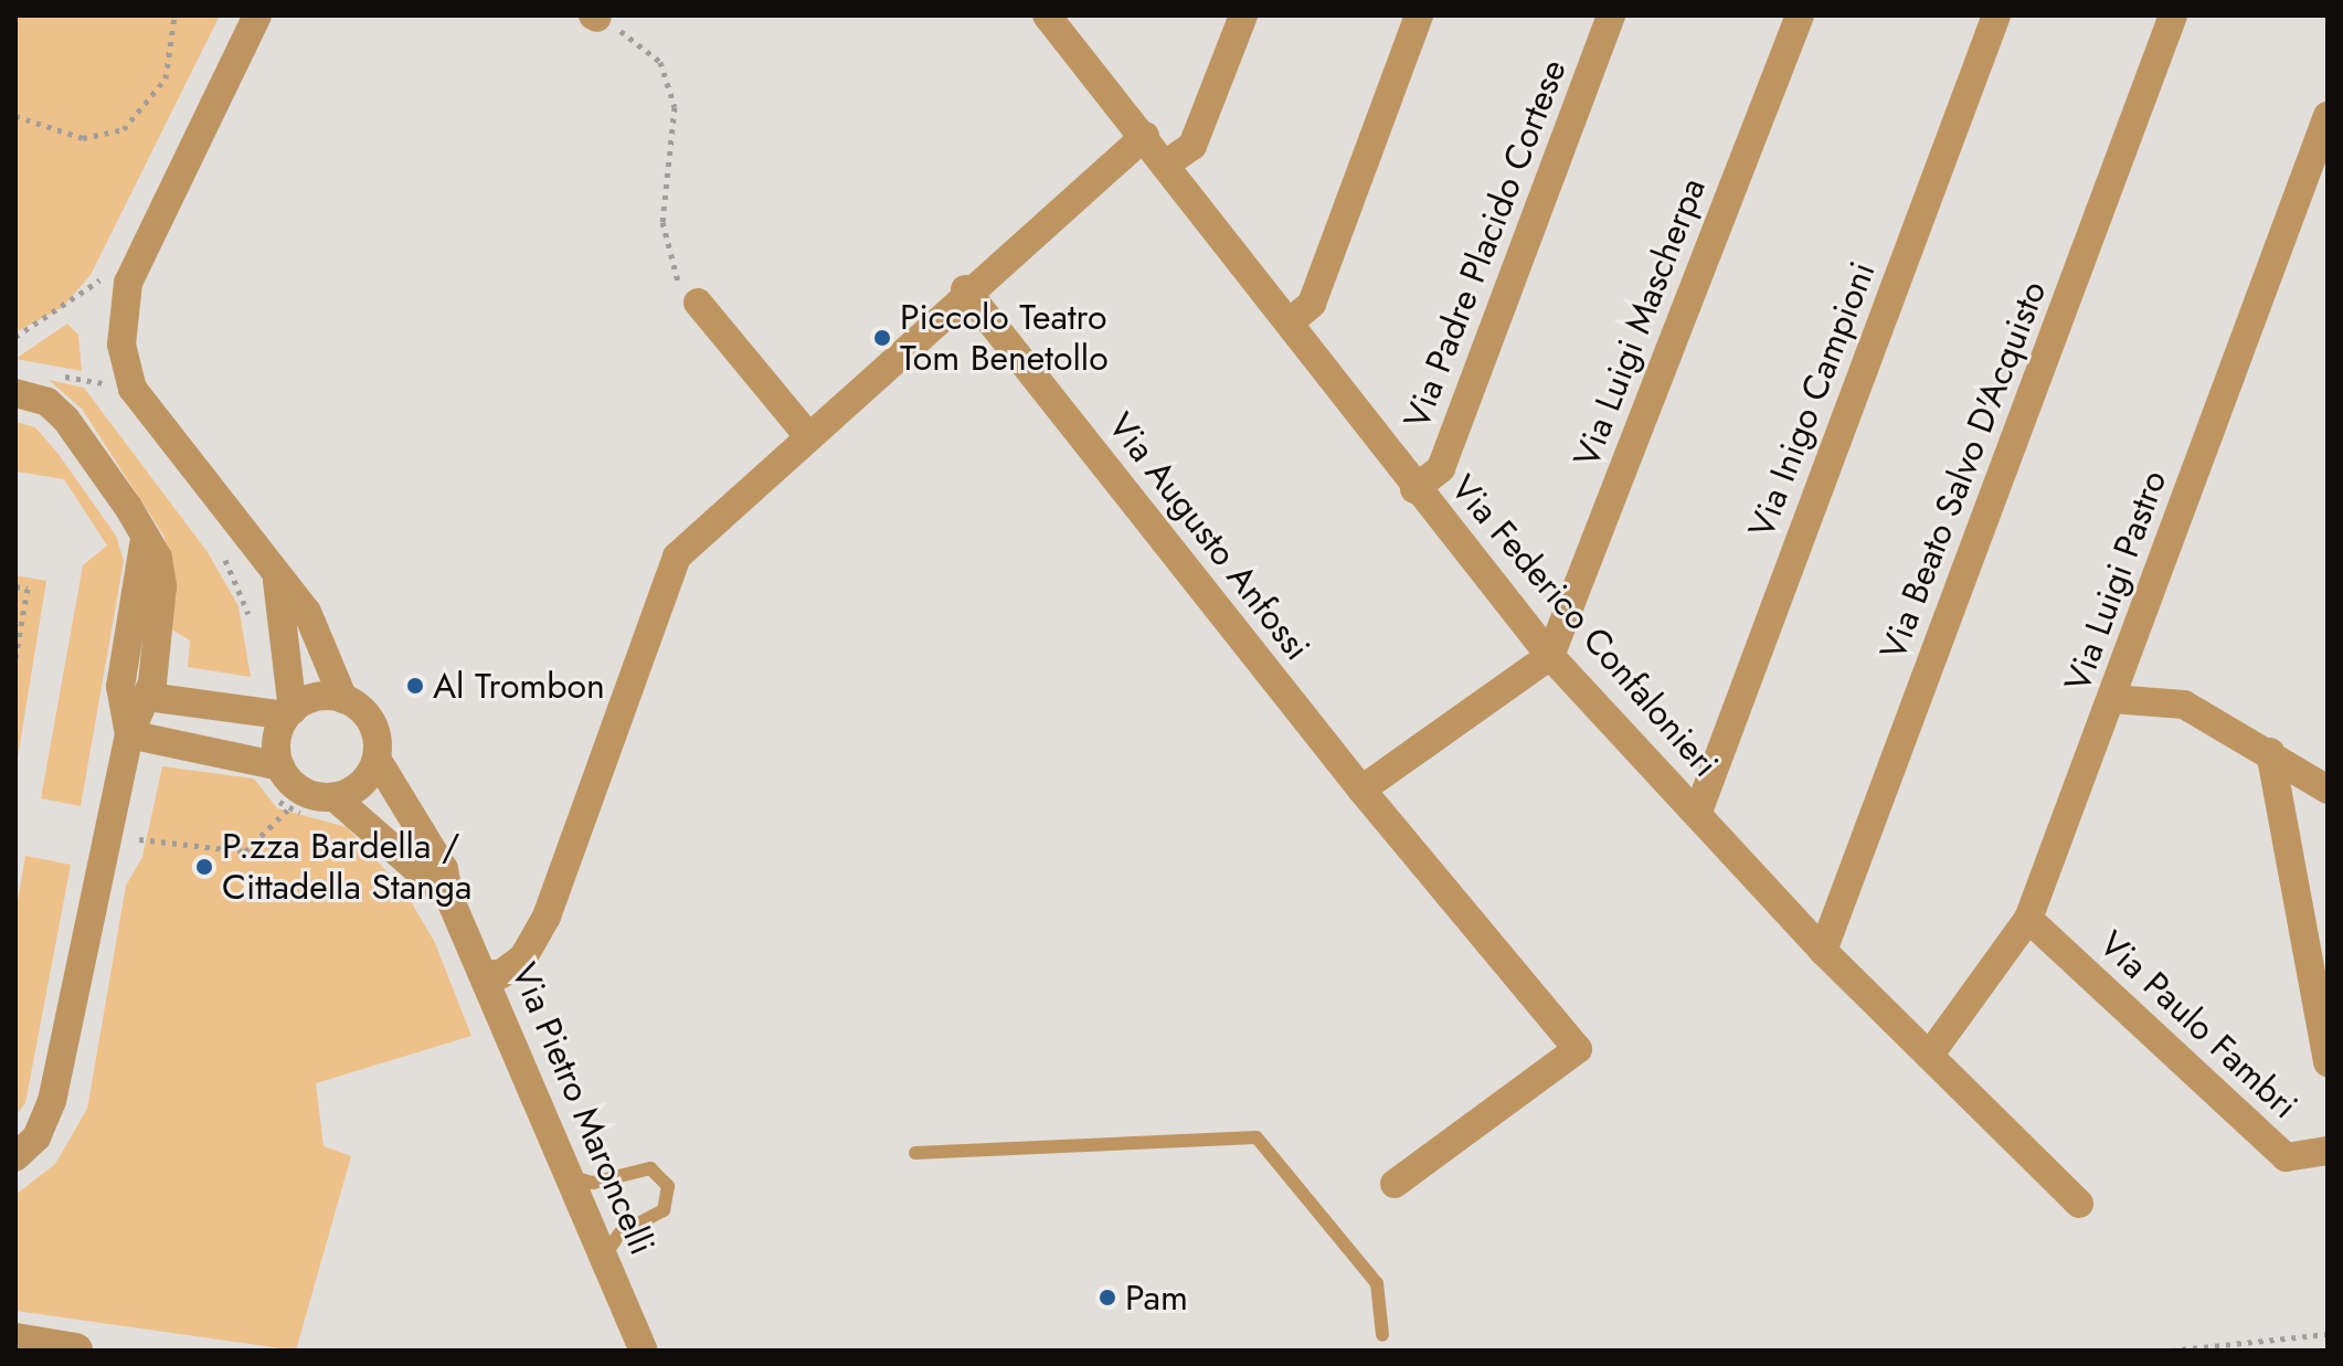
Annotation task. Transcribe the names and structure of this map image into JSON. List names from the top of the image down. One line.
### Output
{"streets":{"street":["Via Padre Placido Cortese","Via Luigi Mascherpa","Via Inigo Campioni","Via Beato Salvo D'Acquisto","Via Augusto Anfossi","Via Luigi Pastro","Via Federico Confalonieri","Via Paulo Fambri","Via Pietro Maroncelli"]},"crossings":[["Via Padre Placido Cortese","Via Federico Confalonieri"],["Via Luigi Mascherpa","Via Federico Confalonieri"],["Via Inigo Campioni","Via Federico Confalonieri"],["Via Beato Salvo D'Acquisto","Via Federico Confalonieri"],["Via Luigi Pastro","Via Federico Confalonieri"],["Via Luigi Pastro","Via Paulo Fambri"]],"places":["Piccolo Teatro Tom Benetollo","Al Trombon","P.zza Bardella / Cittadella Stanga","Pam"]}
